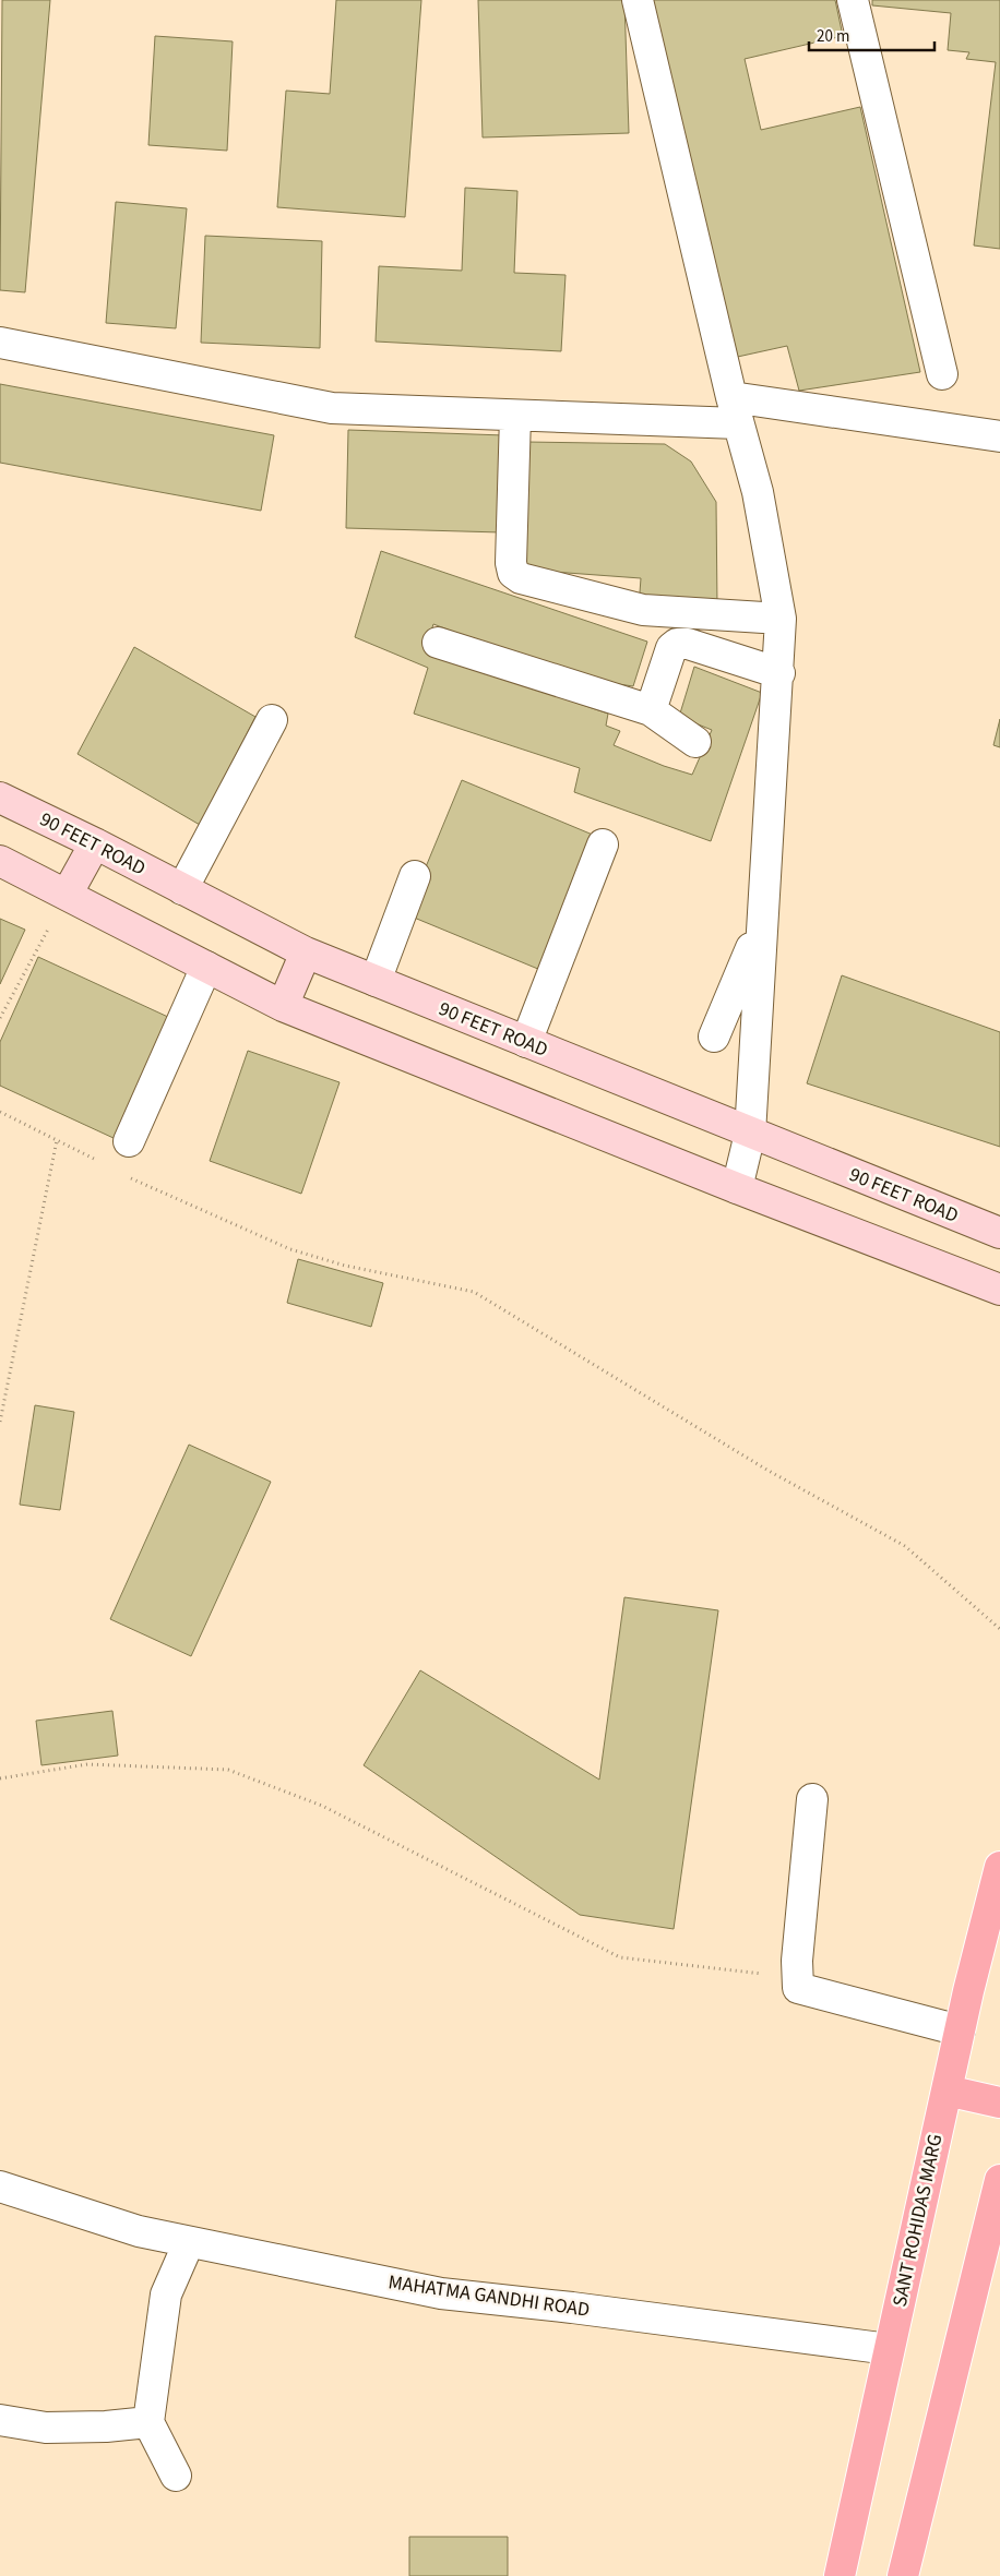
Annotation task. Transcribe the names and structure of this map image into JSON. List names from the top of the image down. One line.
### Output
{"streets":{"main road":["90 FEET ROAD","SANT ROHIDAS MARG"],"street":["MAHATMA GANDHI ROAD"]},"crossings":[["SANT ROHIDAS MARG","MAHATMA GANDHI ROAD"]],"scale_bar":"20 m"}
